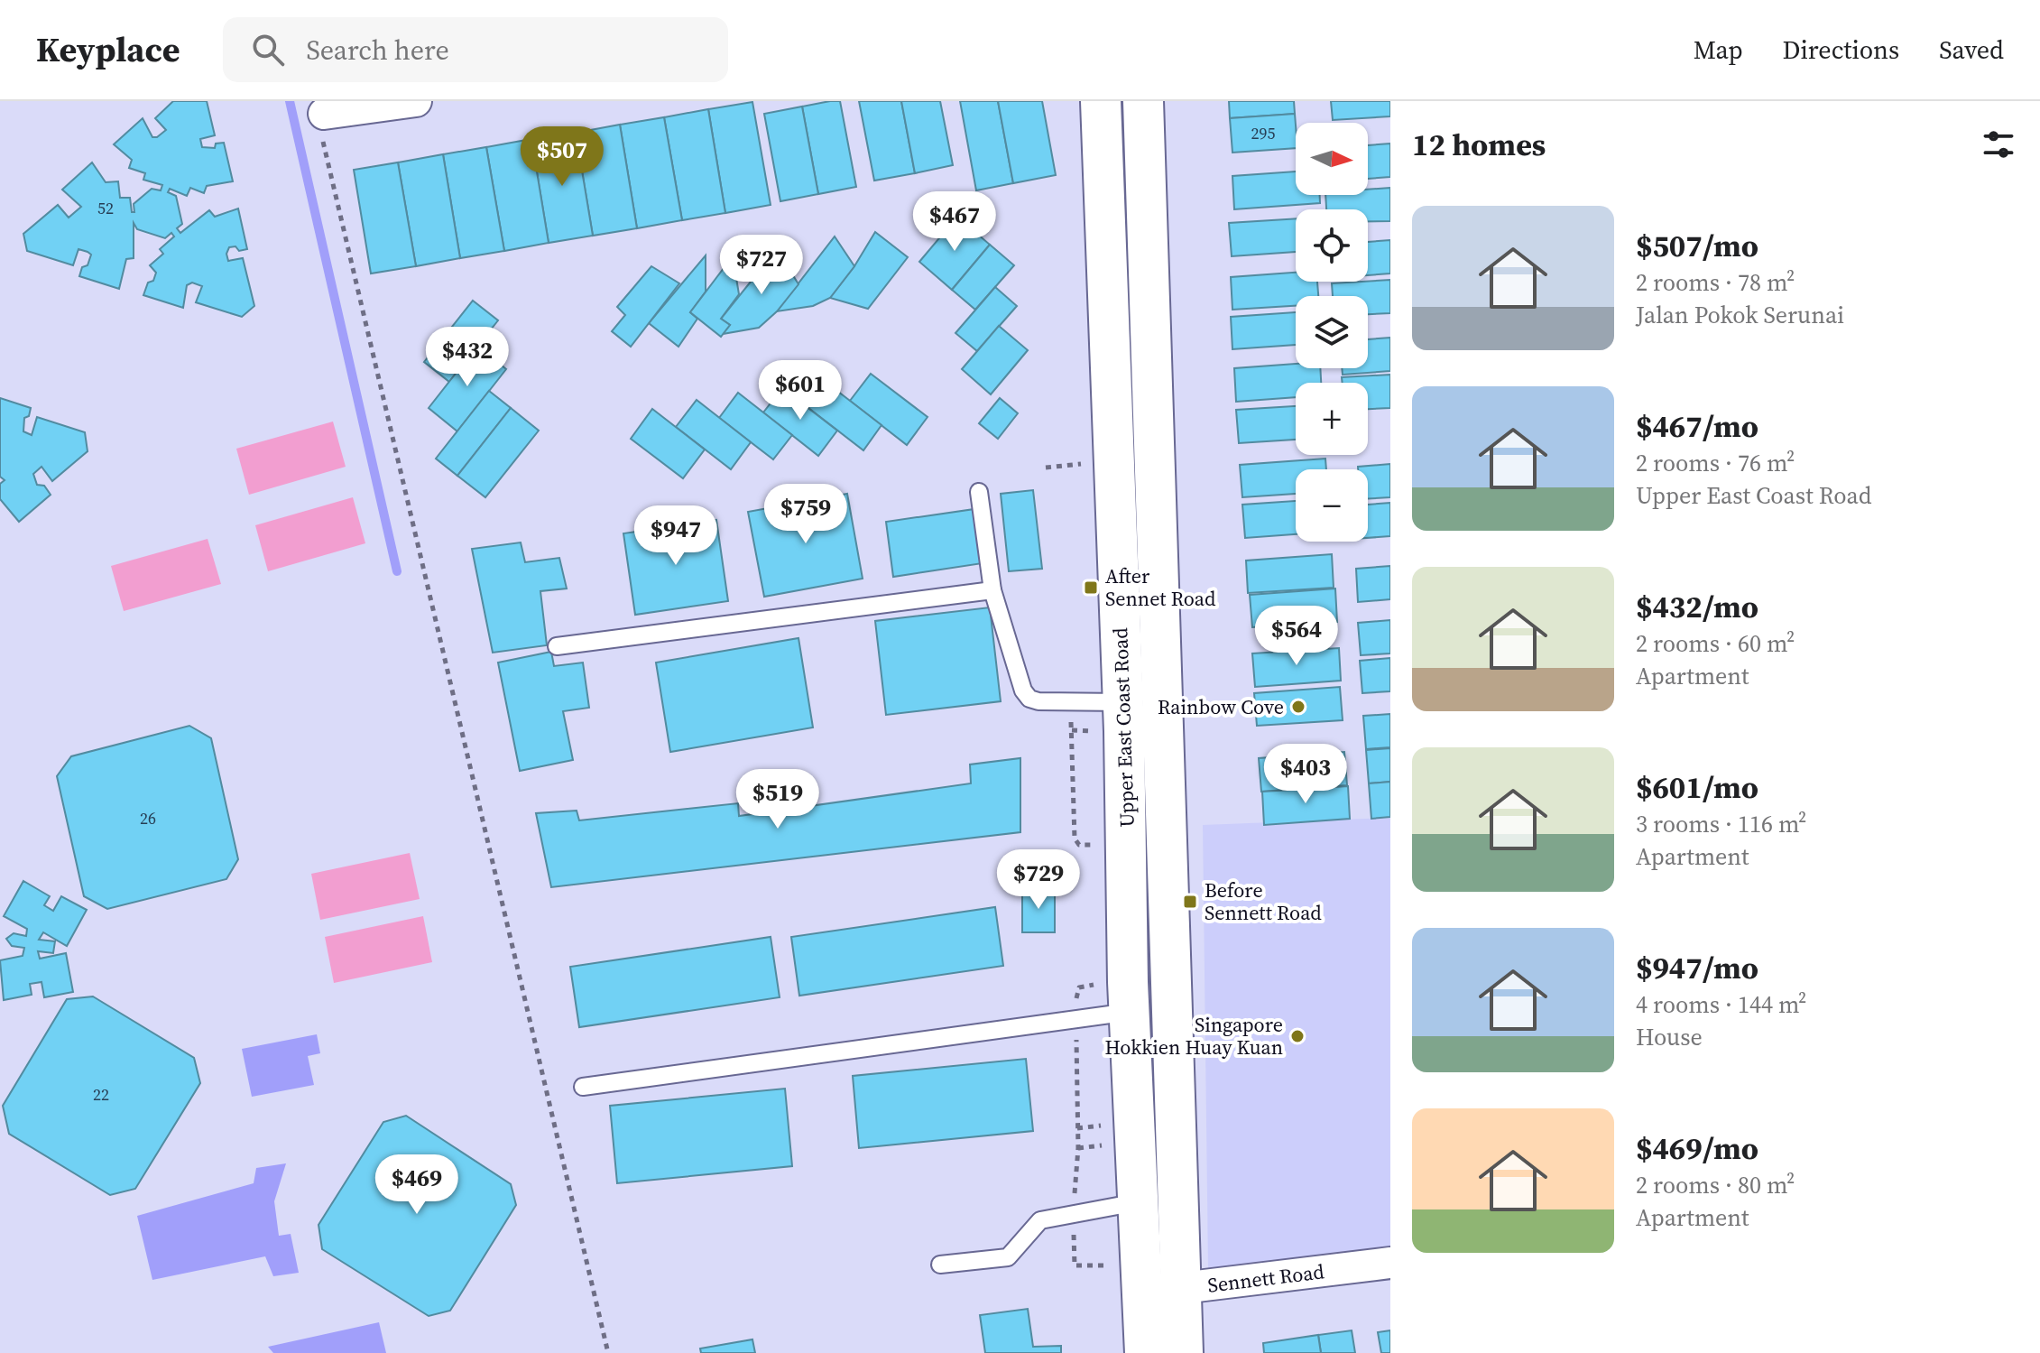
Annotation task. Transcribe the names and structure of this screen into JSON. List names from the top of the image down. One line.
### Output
{"streets":{"main road":["Upper East Coast Road"],"street":["Sennett Road"]},"crossings":[["Upper East Coast Road","Sennett Road"]],"places":{"transit":["After Sennet Road","Before Sennett Road"],"other":["Rainbow Cove","Singapore Hokkien Huay Kuan"]},"house_numbers":["295","52","26","22"],"north":"right","page":{"header":"Keyplace","search":"Search here","nav":["Map","Directions","Saved"],"heading":"12 homes","map_buttons":["+","−"],"price":["$507","$467","$727","$432","$601","$759","$947","$564","$403","$519","$729","$469"],"list":[{"name":"$507/mo","note":"2 rooms · 78 m² · Jalan Pokok Serunai"},{"name":"$467/mo","note":"2 rooms · 76 m² · Upper East Coast Road"},{"name":"$432/mo","note":"2 rooms · 60 m² · Apartment"},{"name":"$601/mo","note":"3 rooms · 116 m² · Apartment"},{"name":"$947/mo","note":"4 rooms · 144 m² · House"},{"name":"$469/mo","note":"2 rooms · 80 m² · Apartment"}]}}
